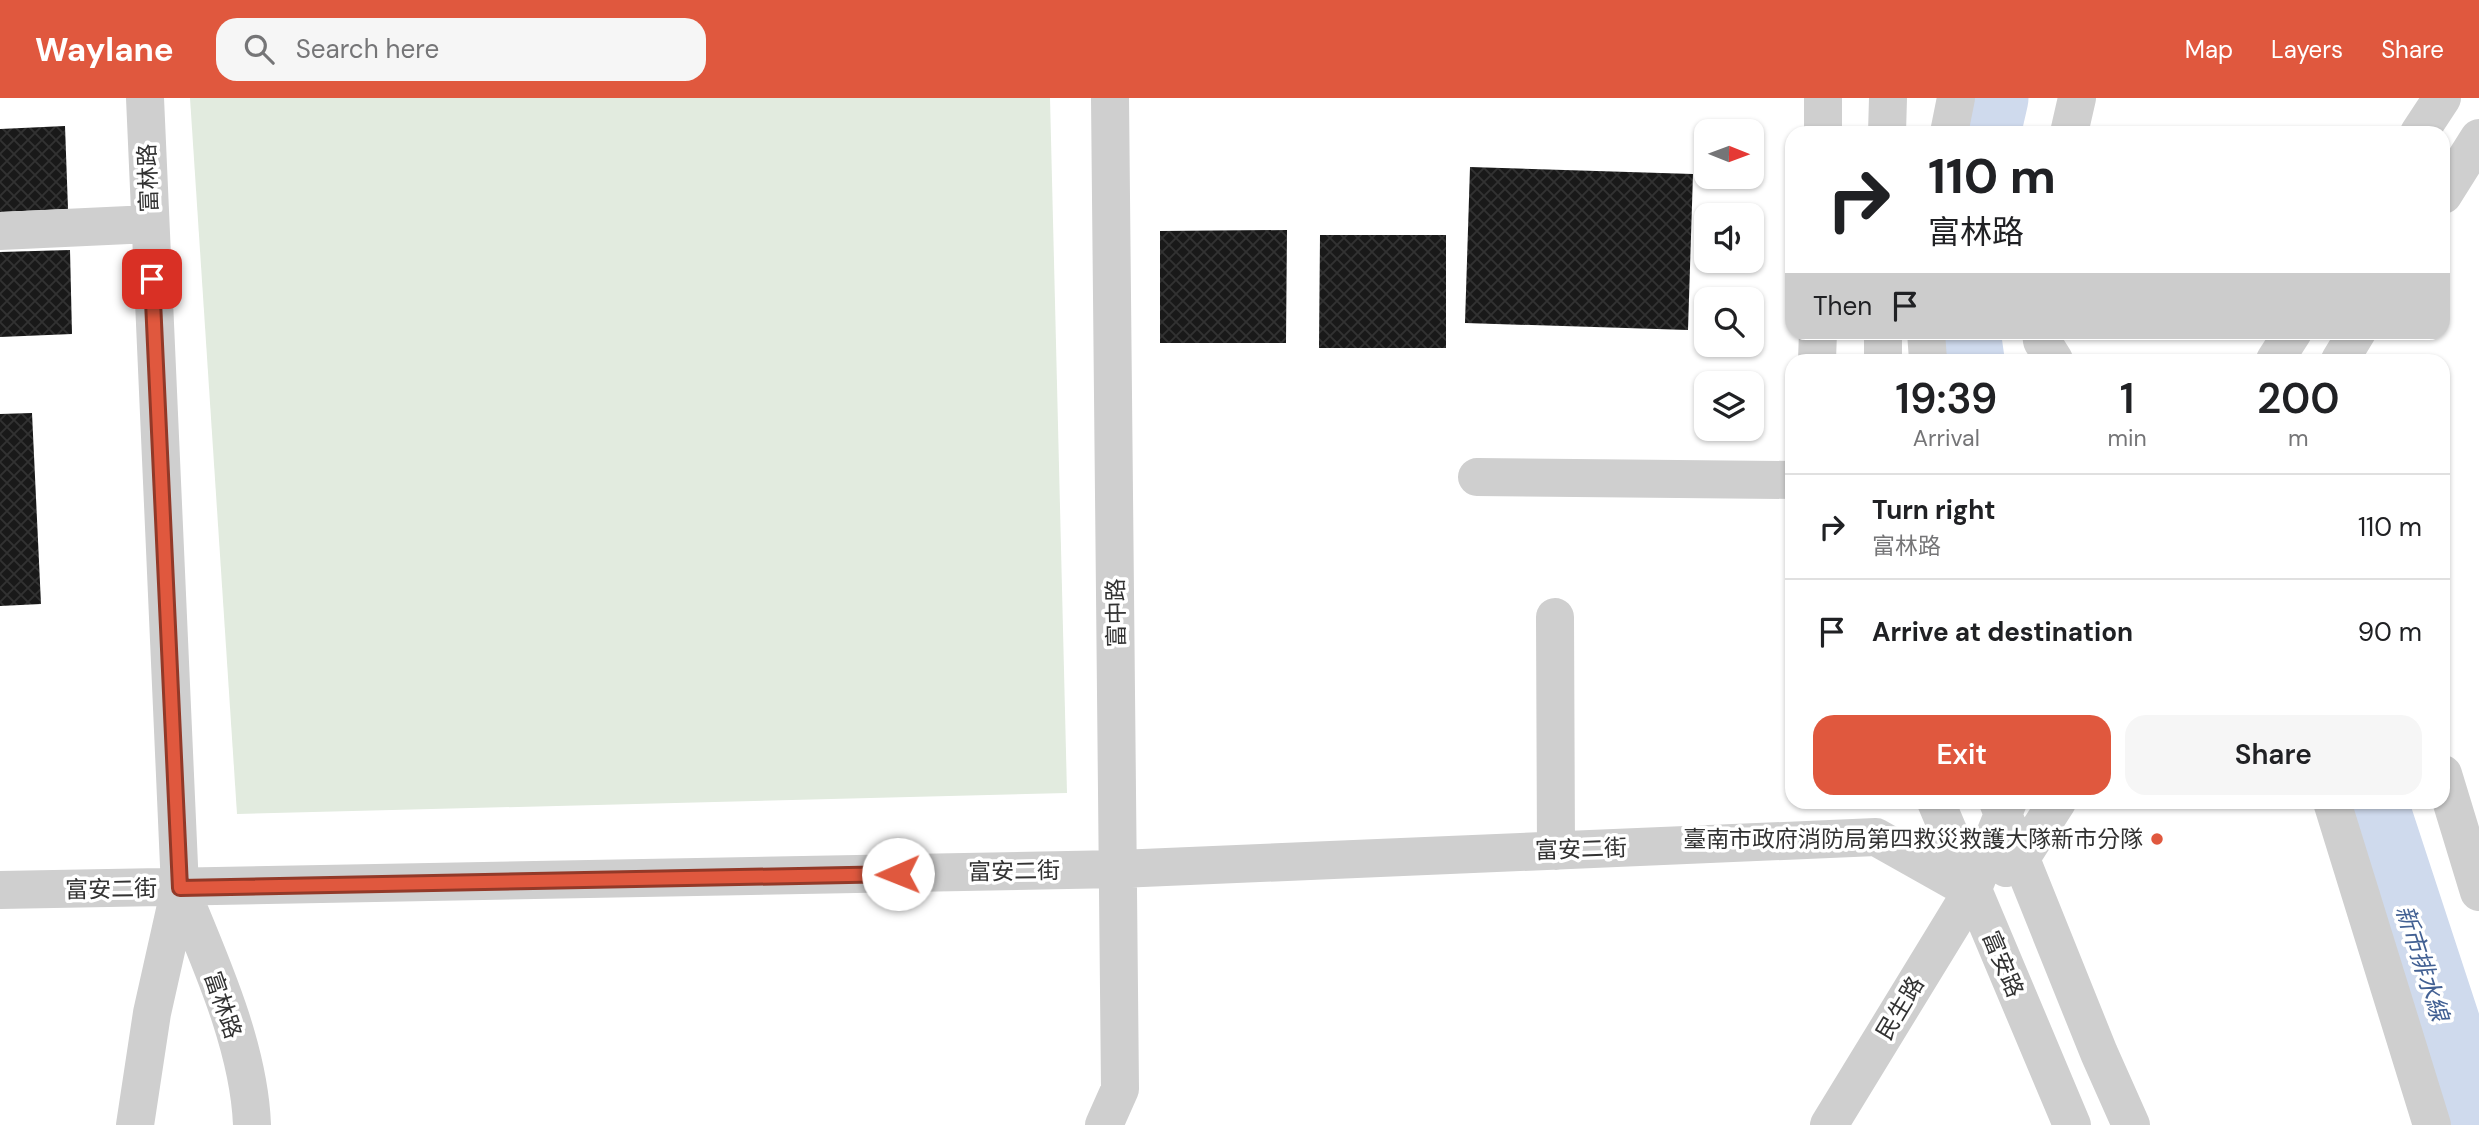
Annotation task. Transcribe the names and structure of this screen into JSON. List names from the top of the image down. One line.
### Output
{"streets":{"street":["富林路","富中路","富安二街","富安路","民生路"]},"crossings":[["富林路","富安二街"],["富中路","富安二街"],["富安二街","富安路"],["富安二街","民生路"],["富安路","民生路"]],"water":["新市排水線"],"places":["臺南市政府消防局第四救災救護大隊新市分隊"],"north":"right","page":{"header":"Waylane","search":"Search here","nav":["Map","Layers","Share"],"turn":["110 m","富林路"],"then":"Then","eta":["19:39","Arrival","1","min","200","m"],"list":[{"name":"Turn right","note":"富林路","value":"110 m"},{"name":"Arrive at destination","value":"90 m"}],"buttons":["Exit","Share"]}}
